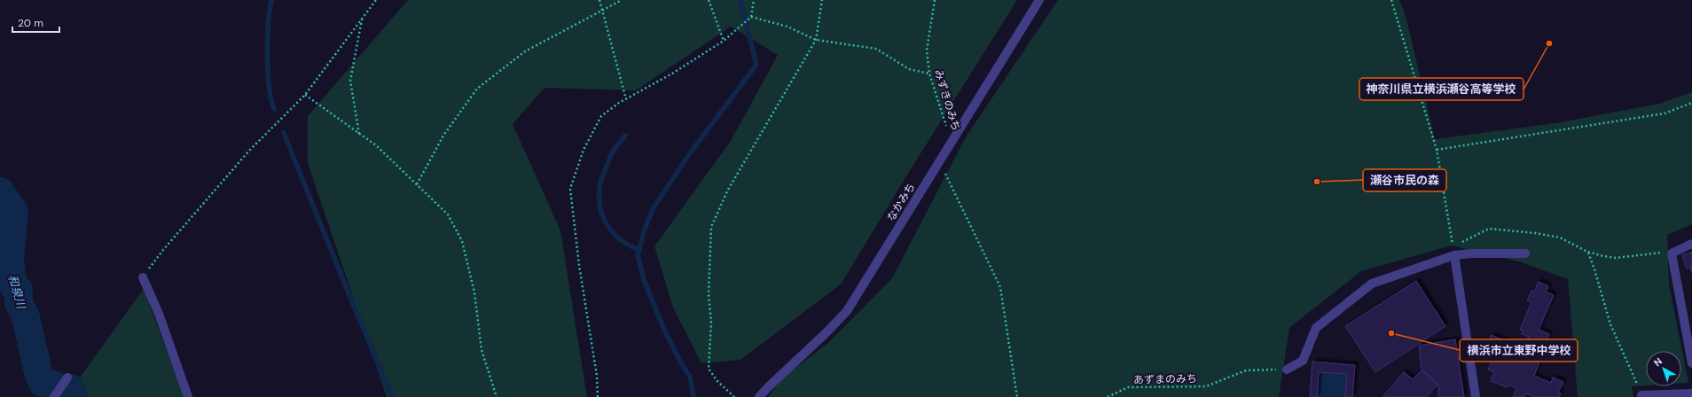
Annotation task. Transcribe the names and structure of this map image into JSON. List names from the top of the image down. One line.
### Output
{"streets":{"street":["なかみち"],"path":["みずきのみち","あずまのみち"]},"crossings":[["みずきのみち","なかみち"]],"water":["和泉川"],"places":["神奈川県立横浜瀬谷高等学校","瀬谷市民の森","横浜市立東野中学校"],"scale_bar":"20 m","north":"top left"}
